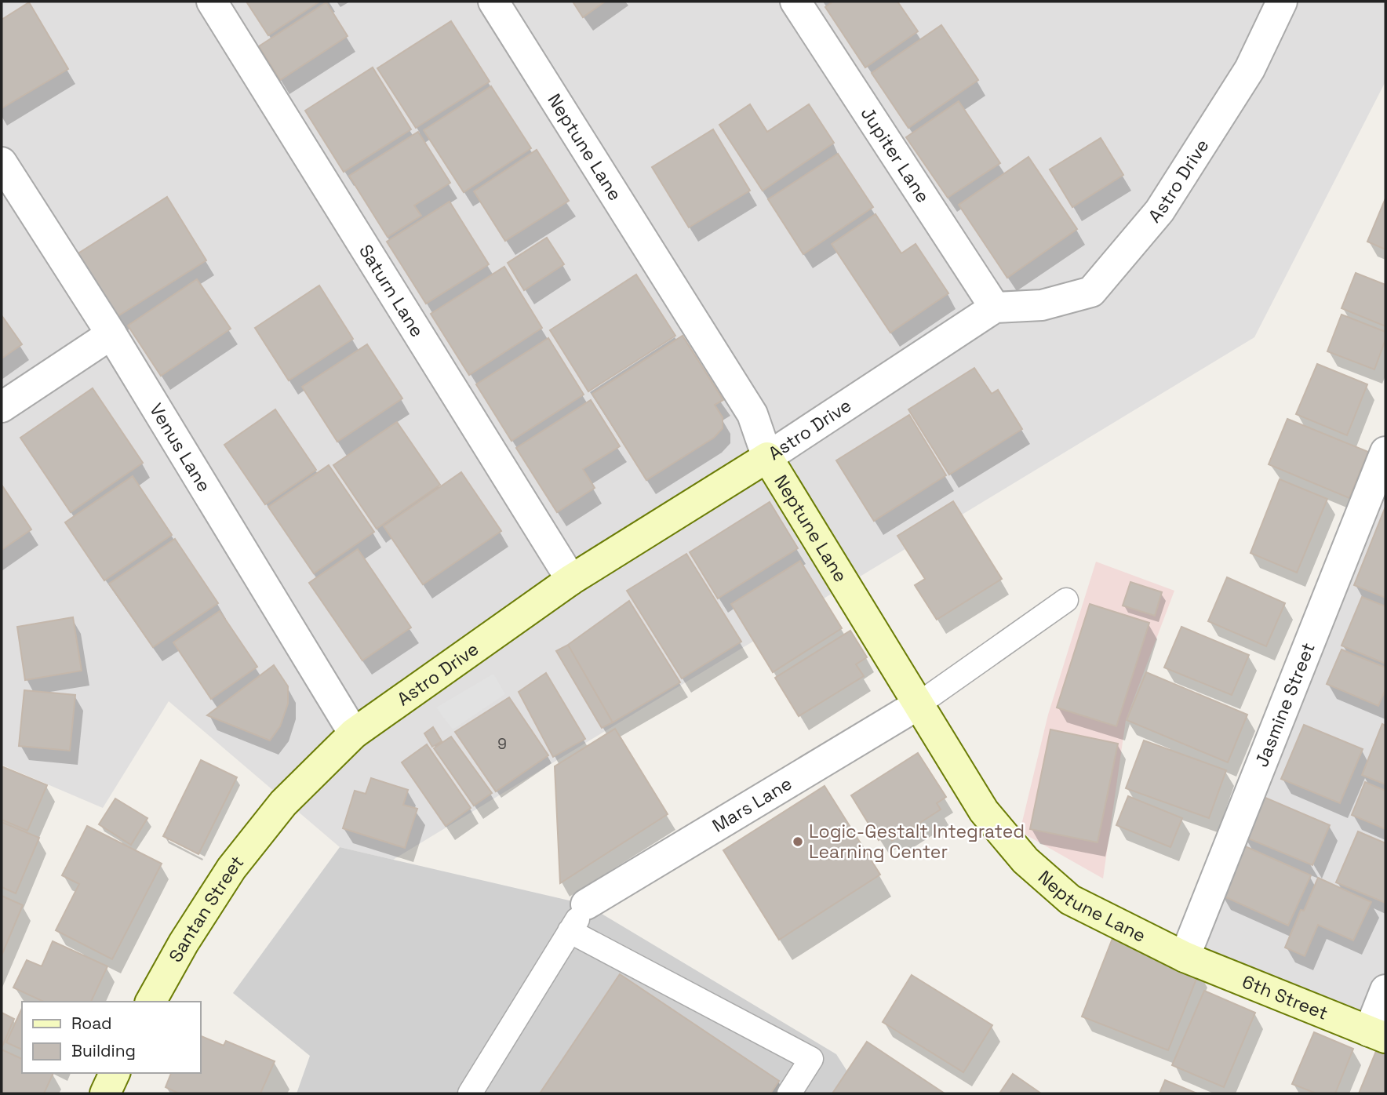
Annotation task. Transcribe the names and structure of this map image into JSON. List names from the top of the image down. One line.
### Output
{"streets":{"street":["Neptune Lane","Jupiter Lane","Astro Drive","Saturn Lane","Venus Lane","Jasmine Street","Mars Lane","Santan Street","6th Street"]},"crossings":[["Neptune Lane","Astro Drive"],["Neptune Lane","Jasmine Street"],["Neptune Lane","Mars Lane"],["Neptune Lane","6th Street"],["Jupiter Lane","Astro Drive"],["Astro Drive","Saturn Lane"],["Astro Drive","Venus Lane"],["Astro Drive","Santan Street"],["Jasmine Street","6th Street"]],"places":["Logic-Gestalt Integrated Learning Center"],"house_numbers":["9"],"legend":["Road","Building"]}
